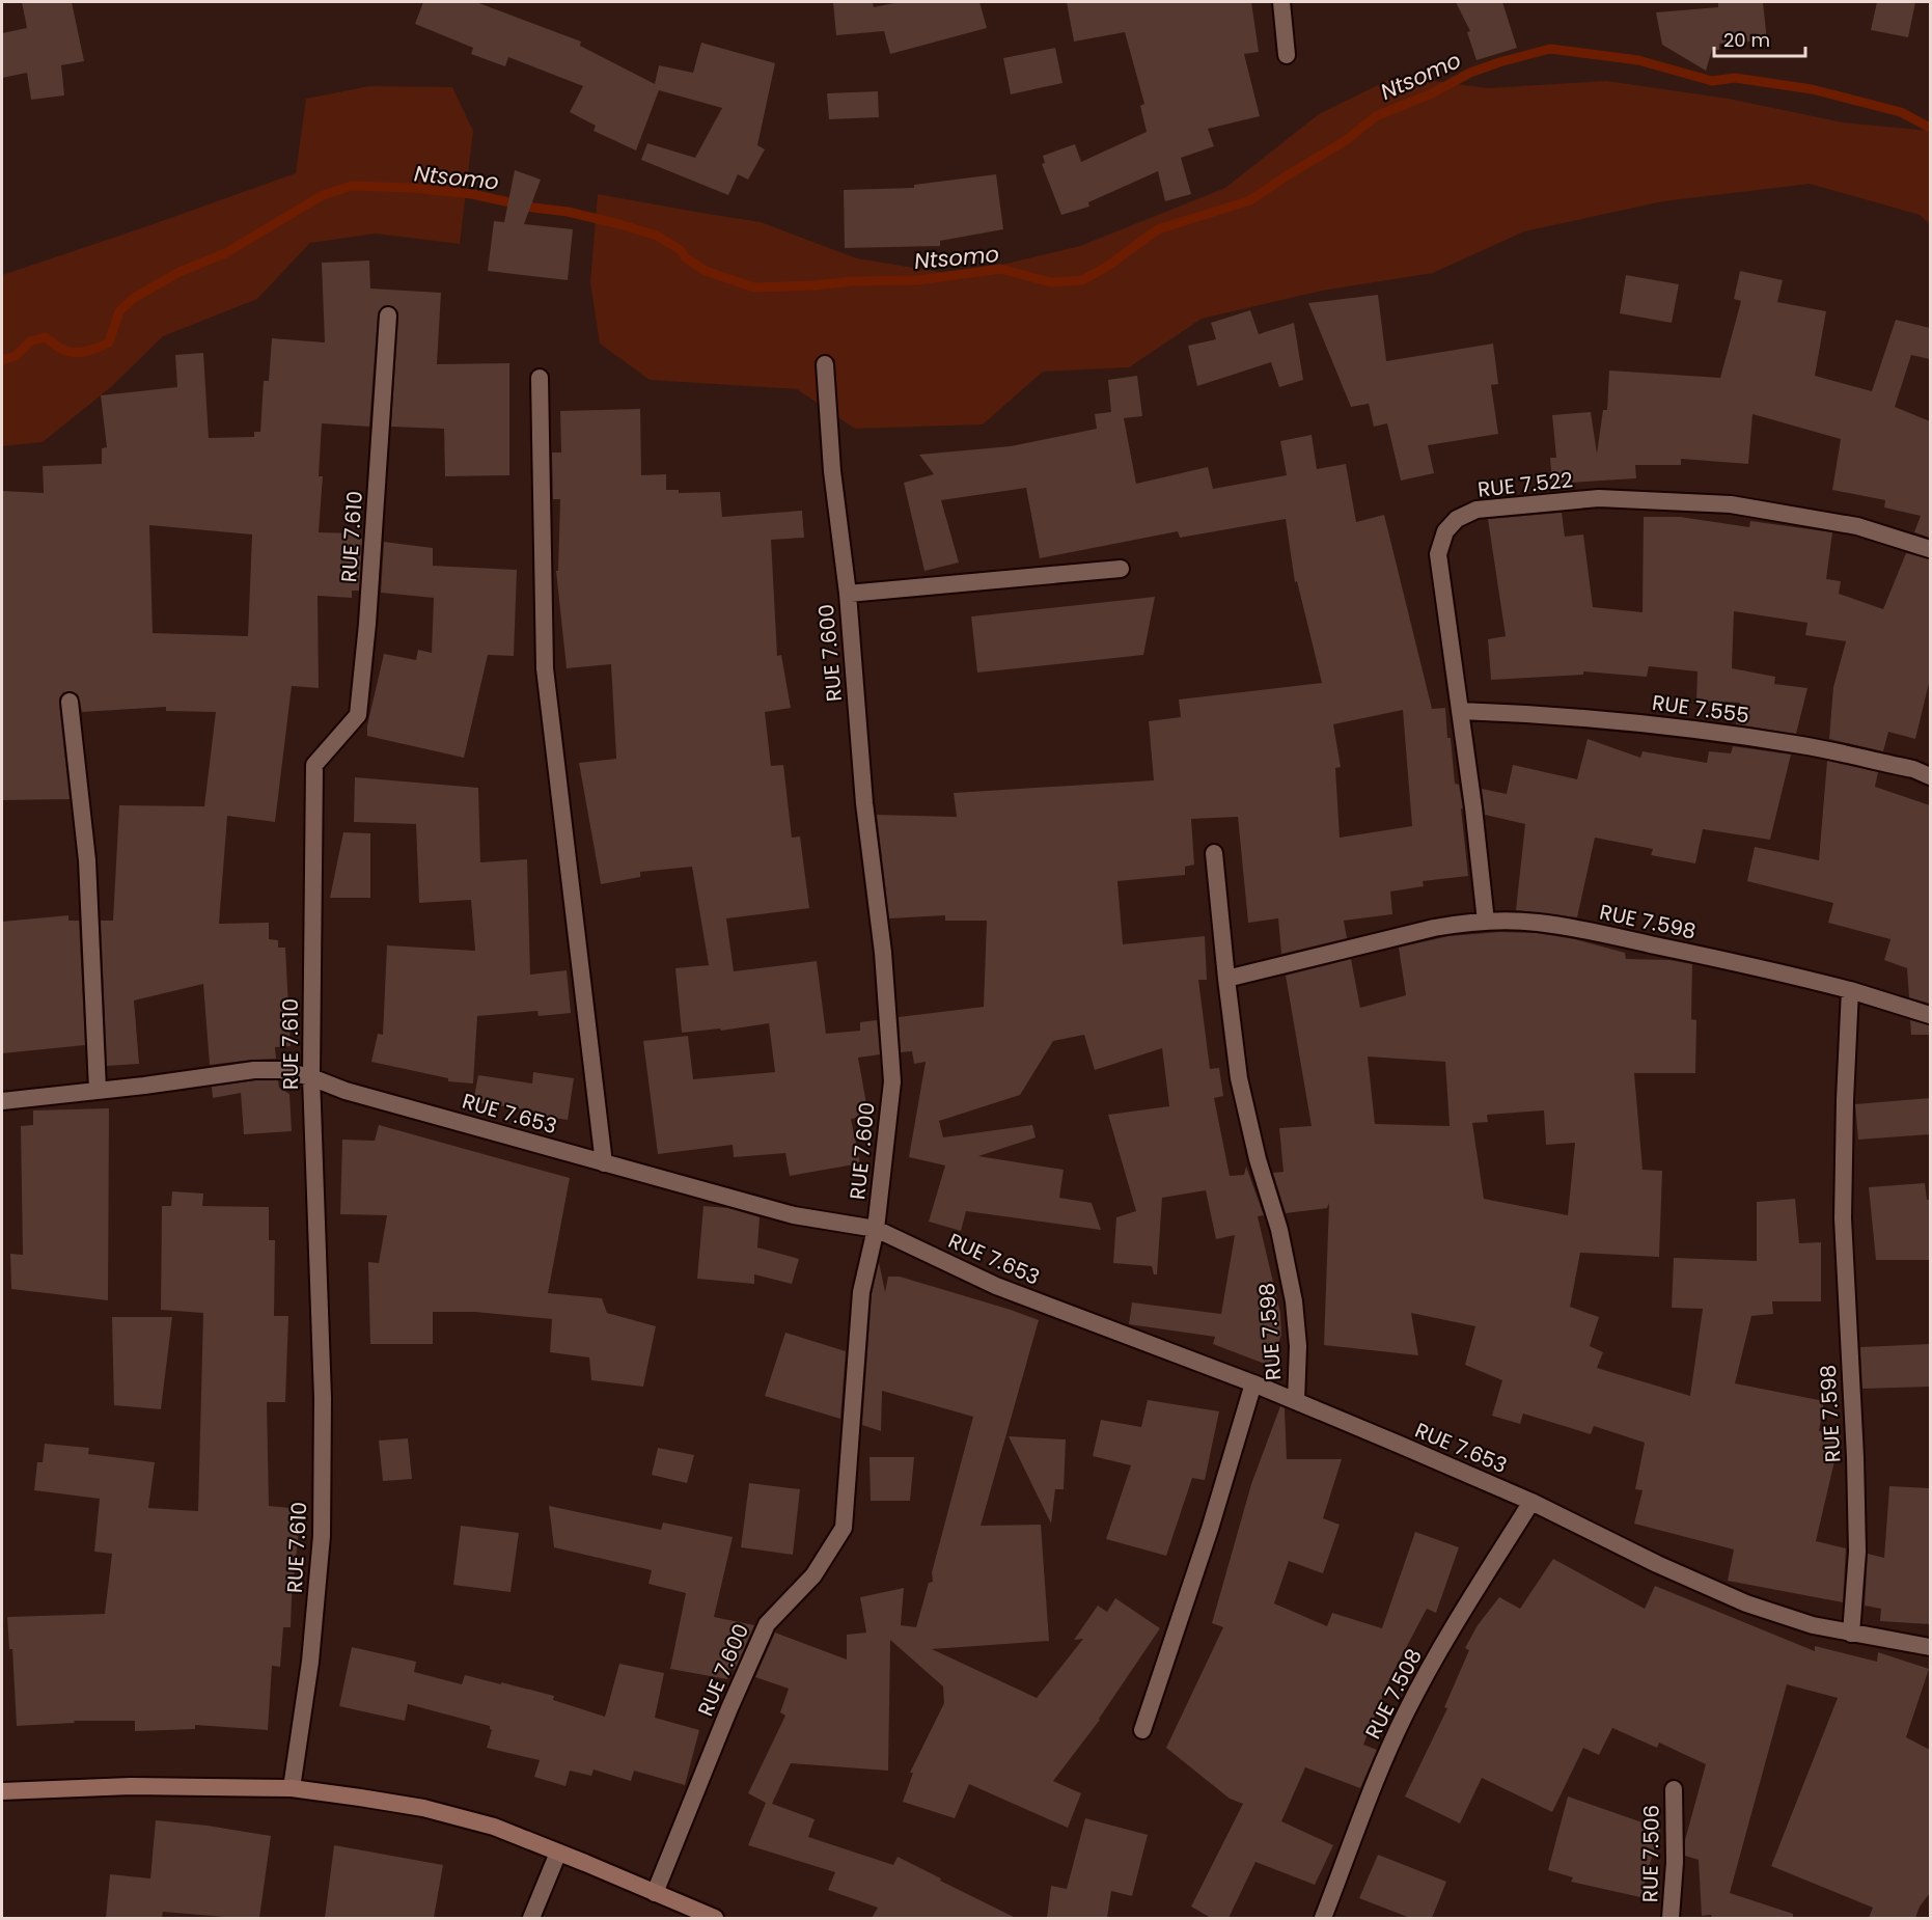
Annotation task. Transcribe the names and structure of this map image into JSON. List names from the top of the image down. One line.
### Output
{"streets":{"street":["RUE 7.522","RUE 7.610","RUE 7.600","RUE 7.555","RUE 7.598","RUE 7.653","RUE 7.508","RUE 7.506"]},"crossings":[["RUE 7.522","RUE 7.555"],["RUE 7.522","RUE 7.598"],["RUE 7.610","RUE 7.653"],["RUE 7.600","RUE 7.653"],["RUE 7.598","RUE 7.653"],["RUE 7.653","RUE 7.508"]],"water":["Ntsomo"],"scale_bar":"20 m"}
